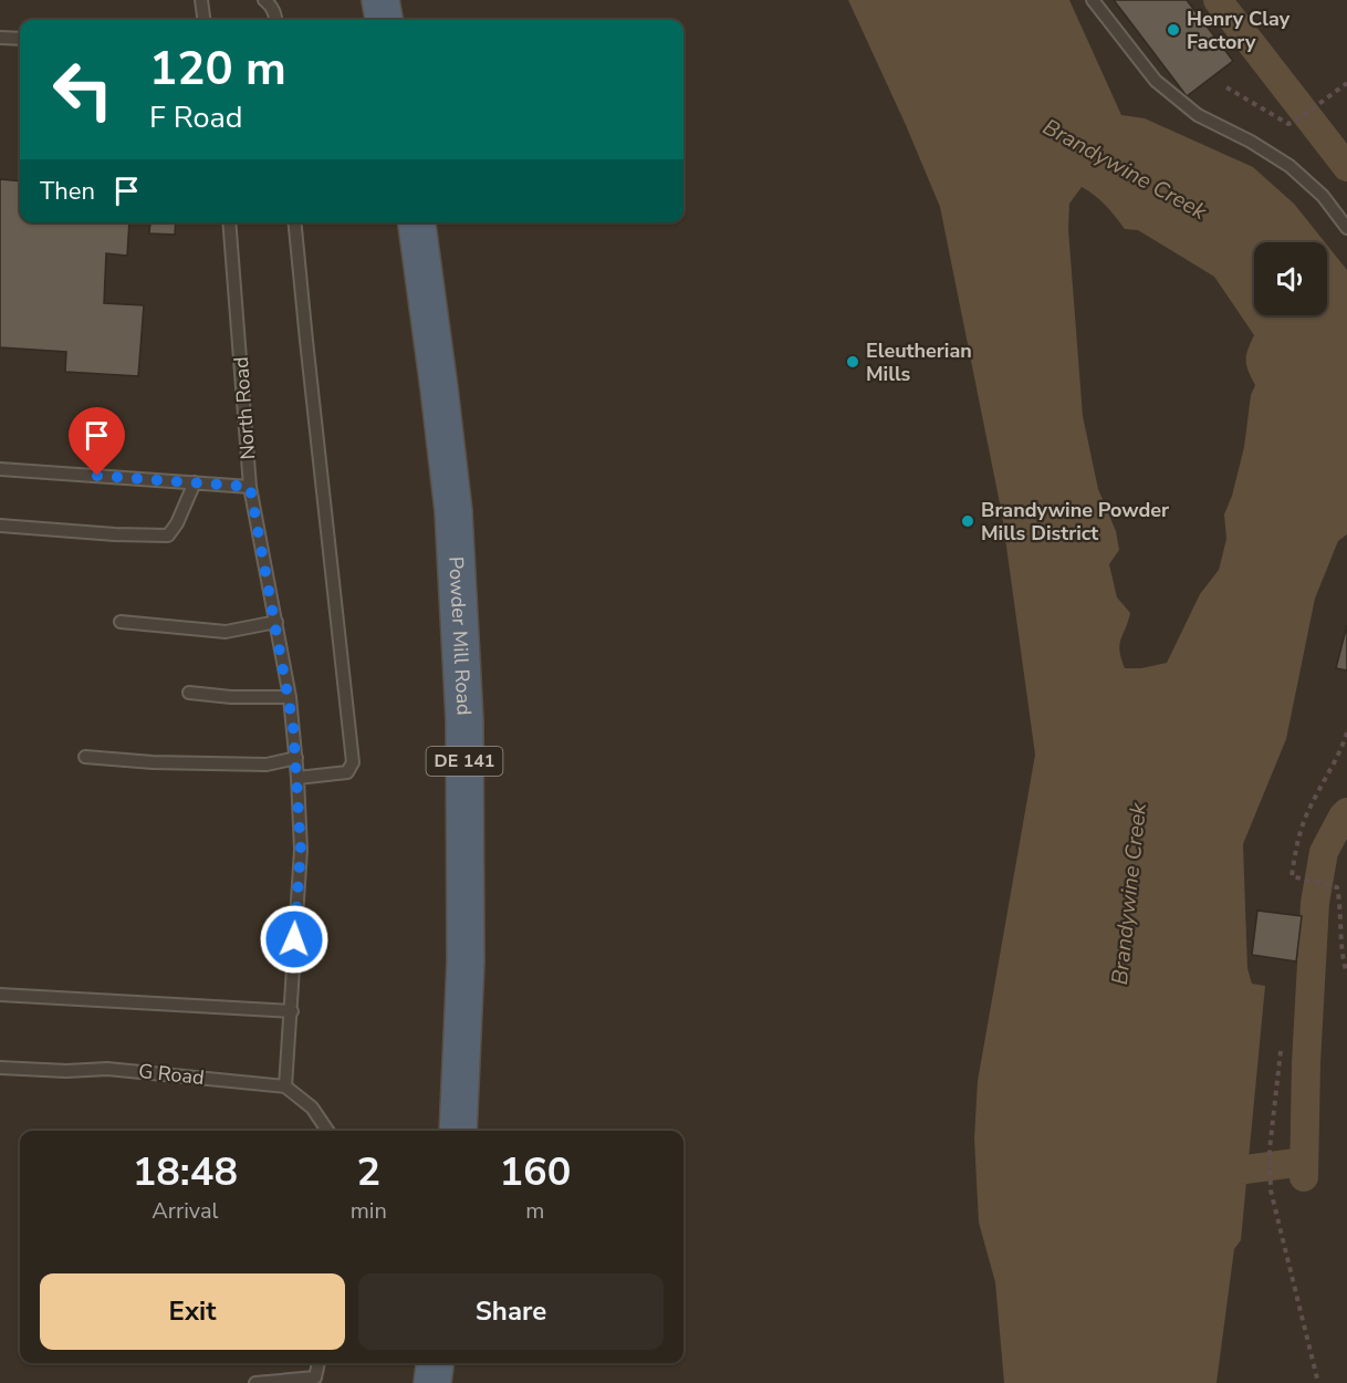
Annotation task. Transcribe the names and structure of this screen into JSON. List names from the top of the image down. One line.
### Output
{"streets":{"highway":["Powder Mill Road","DE 141"],"lane":["North Road","G Road"]},"crossings":[["North Road","G Road"]],"water":["Brandywine Creek"],"places":["Henry Clay Factory","Eleutherian Mills","Brandywine Powder Mills District"],"page":{"turn":["120 m","F Road"],"then":"Then","eta":["18:48","Arrival","2","min","160","m"],"buttons":["Exit","Share"]}}
